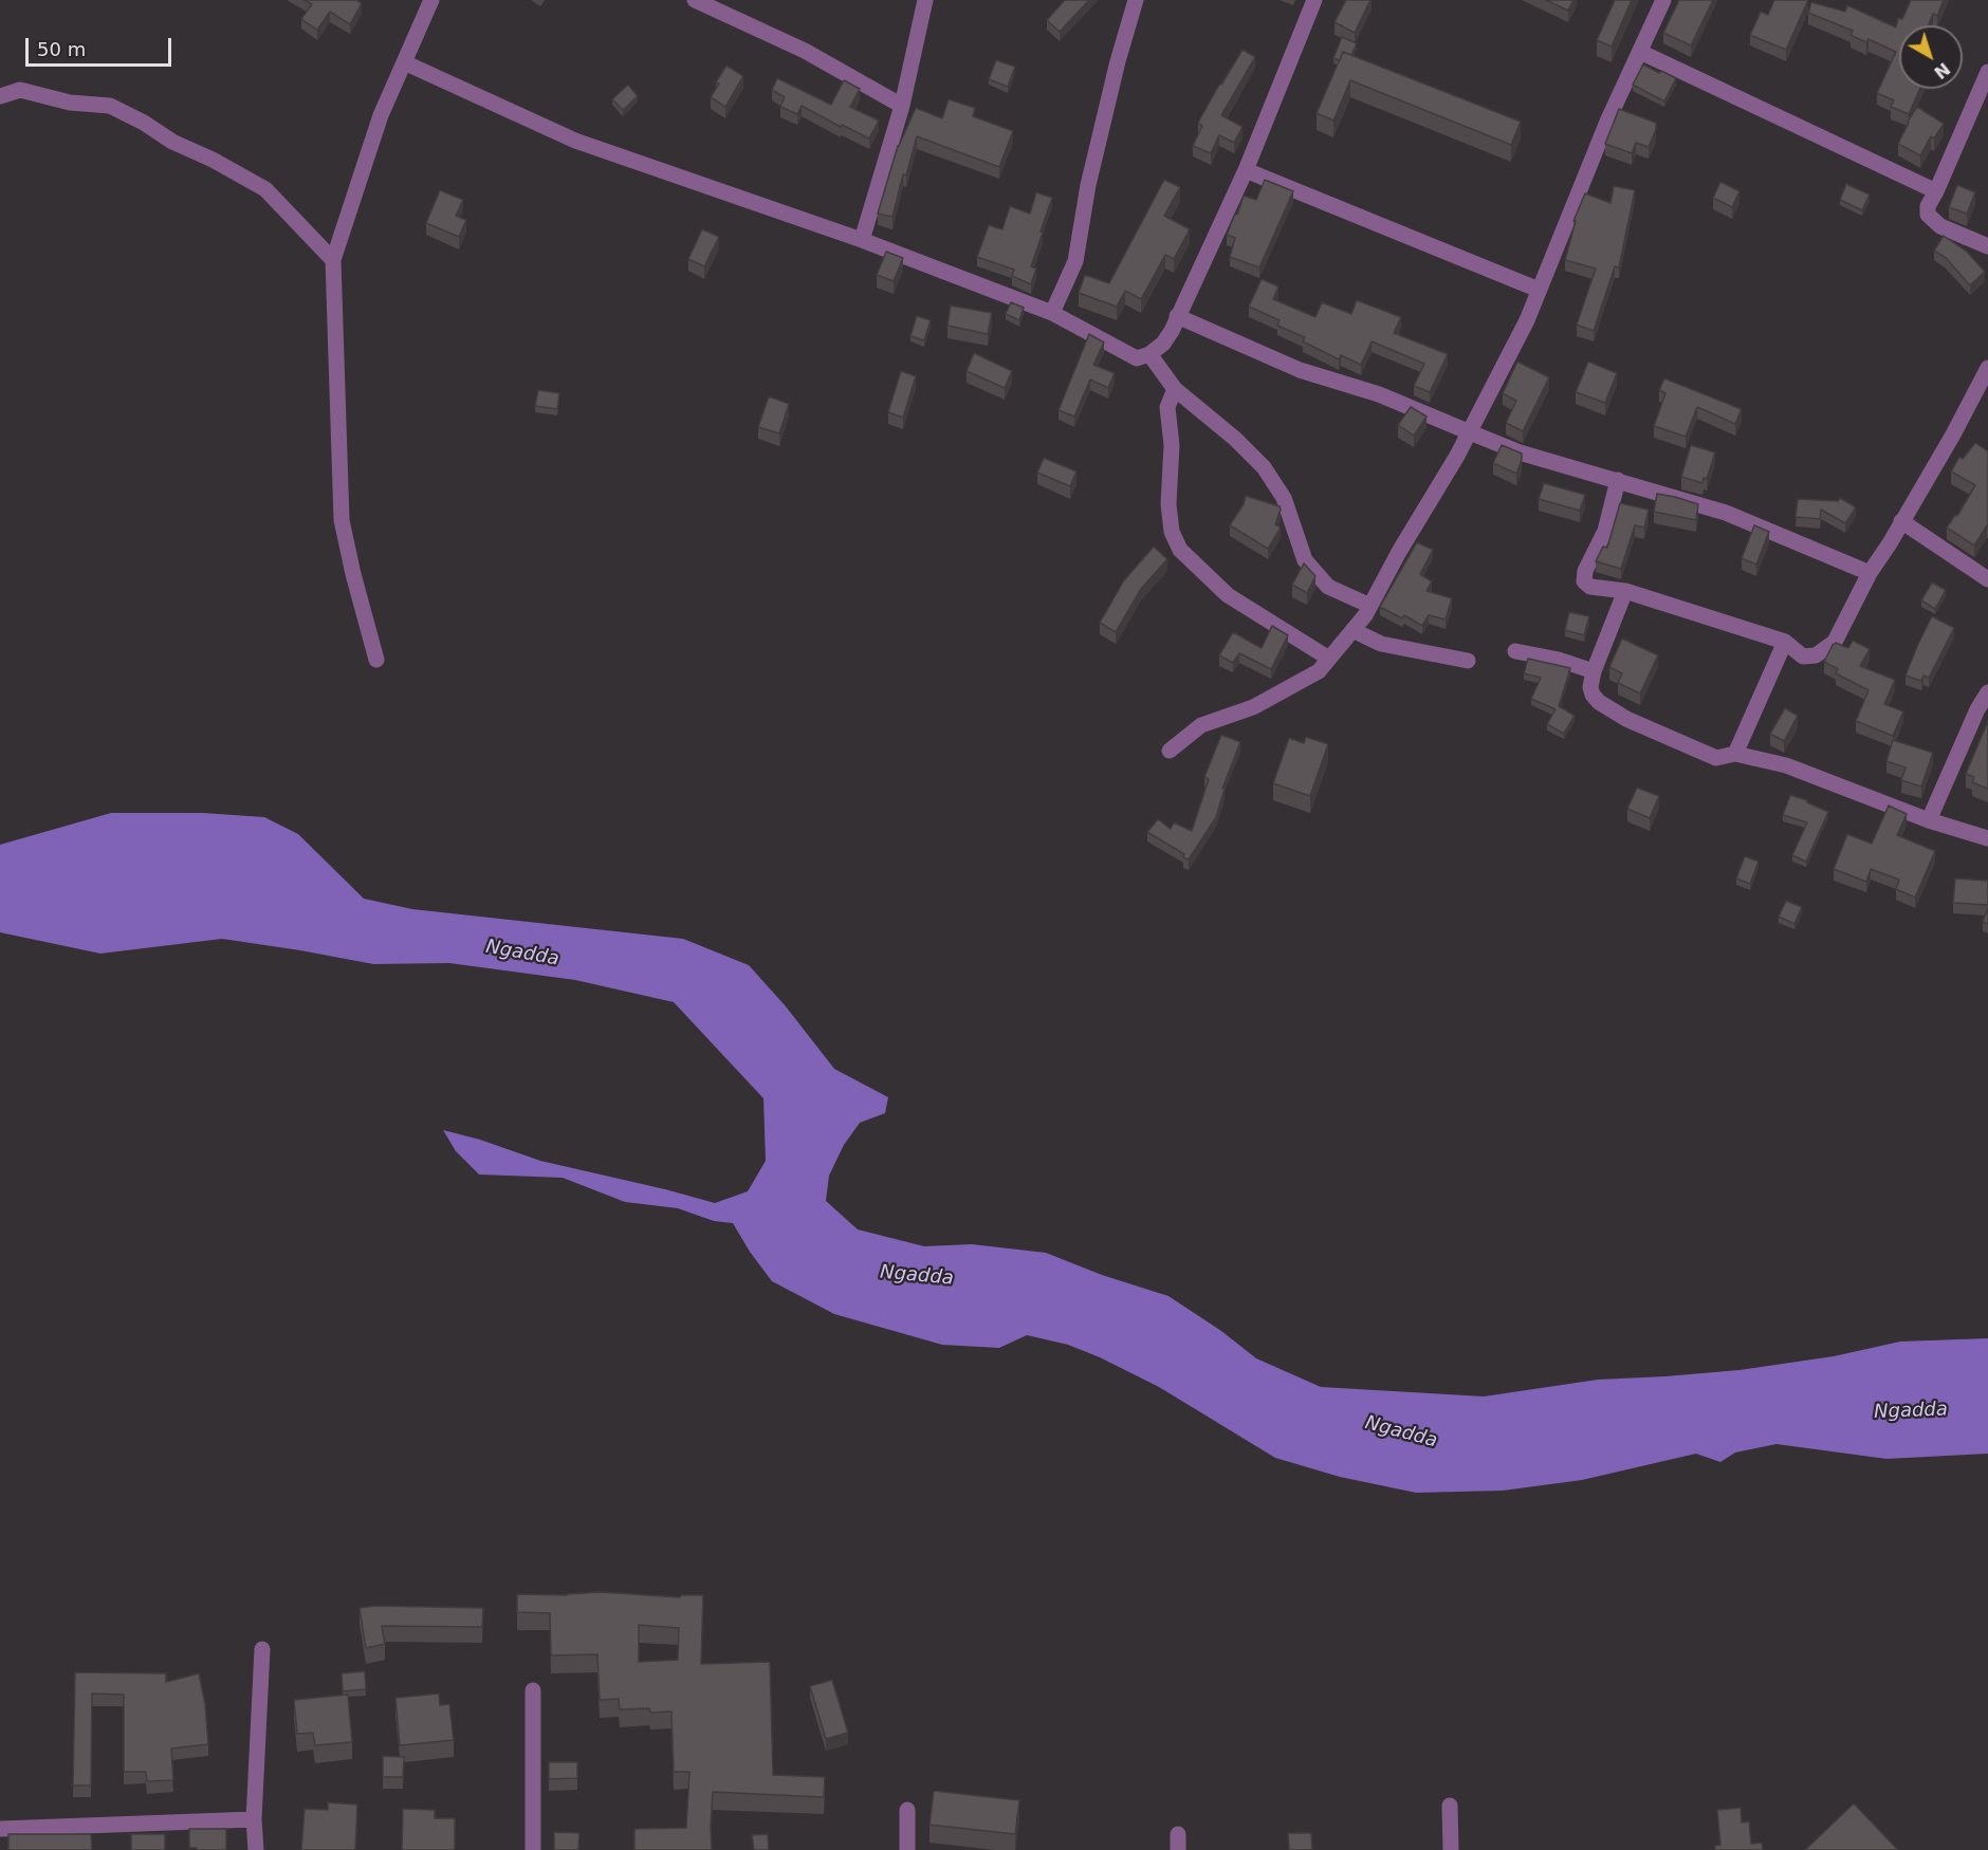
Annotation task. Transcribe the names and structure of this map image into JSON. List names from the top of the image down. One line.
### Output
{"water":["Ngadda"],"scale_bar":"50 m","north":"bottom right"}
